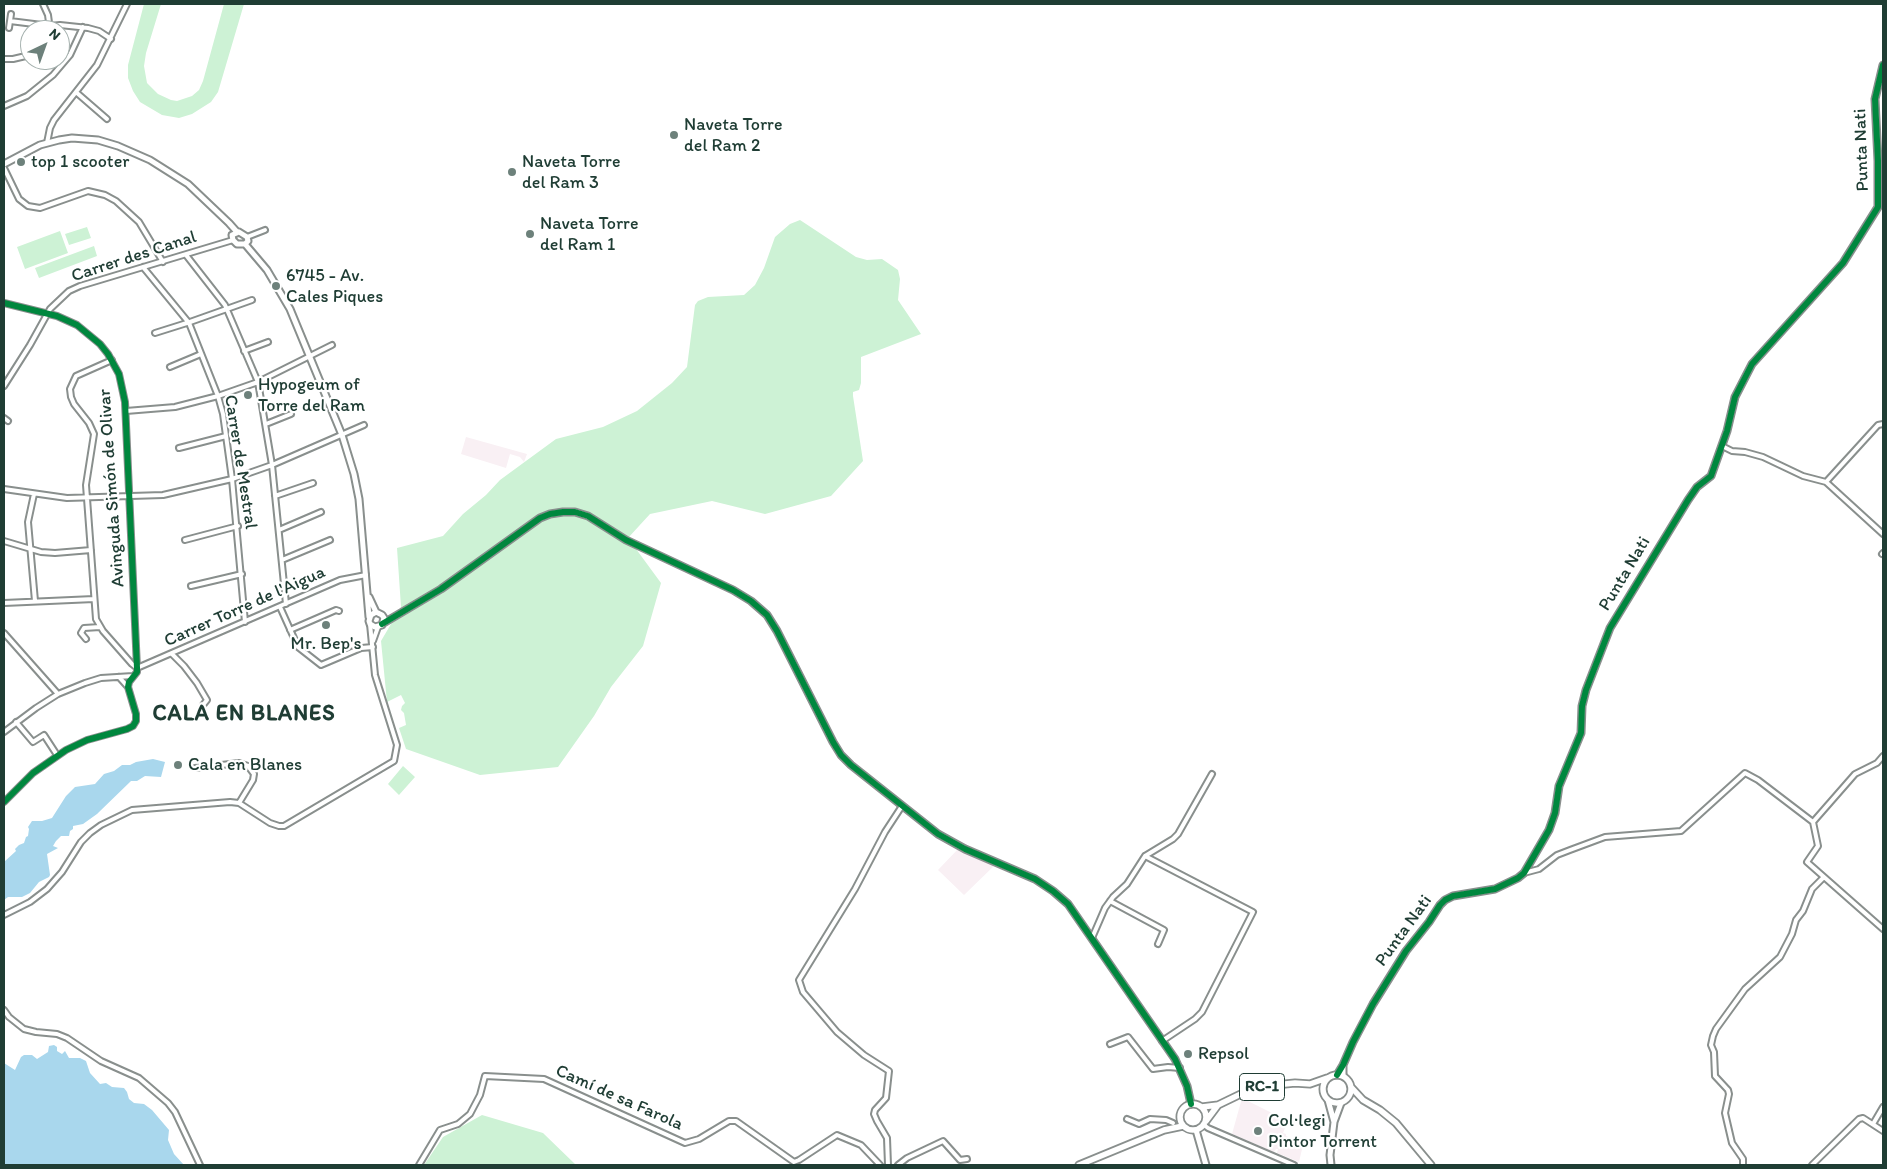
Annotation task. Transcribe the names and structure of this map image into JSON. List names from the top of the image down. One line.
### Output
{"streets":{"main road":["RC-1"],"street":["Punta Nati","Carrer des Canal","Carrer de Mestral","Avinguda Simón de Olivar","Carrer Torre de l'Aigua","Camí de sa Farola"]},"crossings":[["Punta Nati","RC-1"],["Carrer des Canal","Carrer de Mestral"],["Carrer des Canal","Avinguda Simón de Olivar"],["Carrer de Mestral","Carrer Torre de l'Aigua"],["Avinguda Simón de Olivar","Carrer Torre de l'Aigua"]],"districts":["CALA EN BLANES"],"places":["Naveta Torre del Ram 2","top 1 scooter","Naveta Torre del Ram 3","Naveta Torre del Ram 1","6745 - Av. Cales Piques","Hypogeum of Torre del Ram","Mr. Bep's","Cala en Blanes","Repsol","Col·legi Pintor Torrent"],"north":"top right"}
